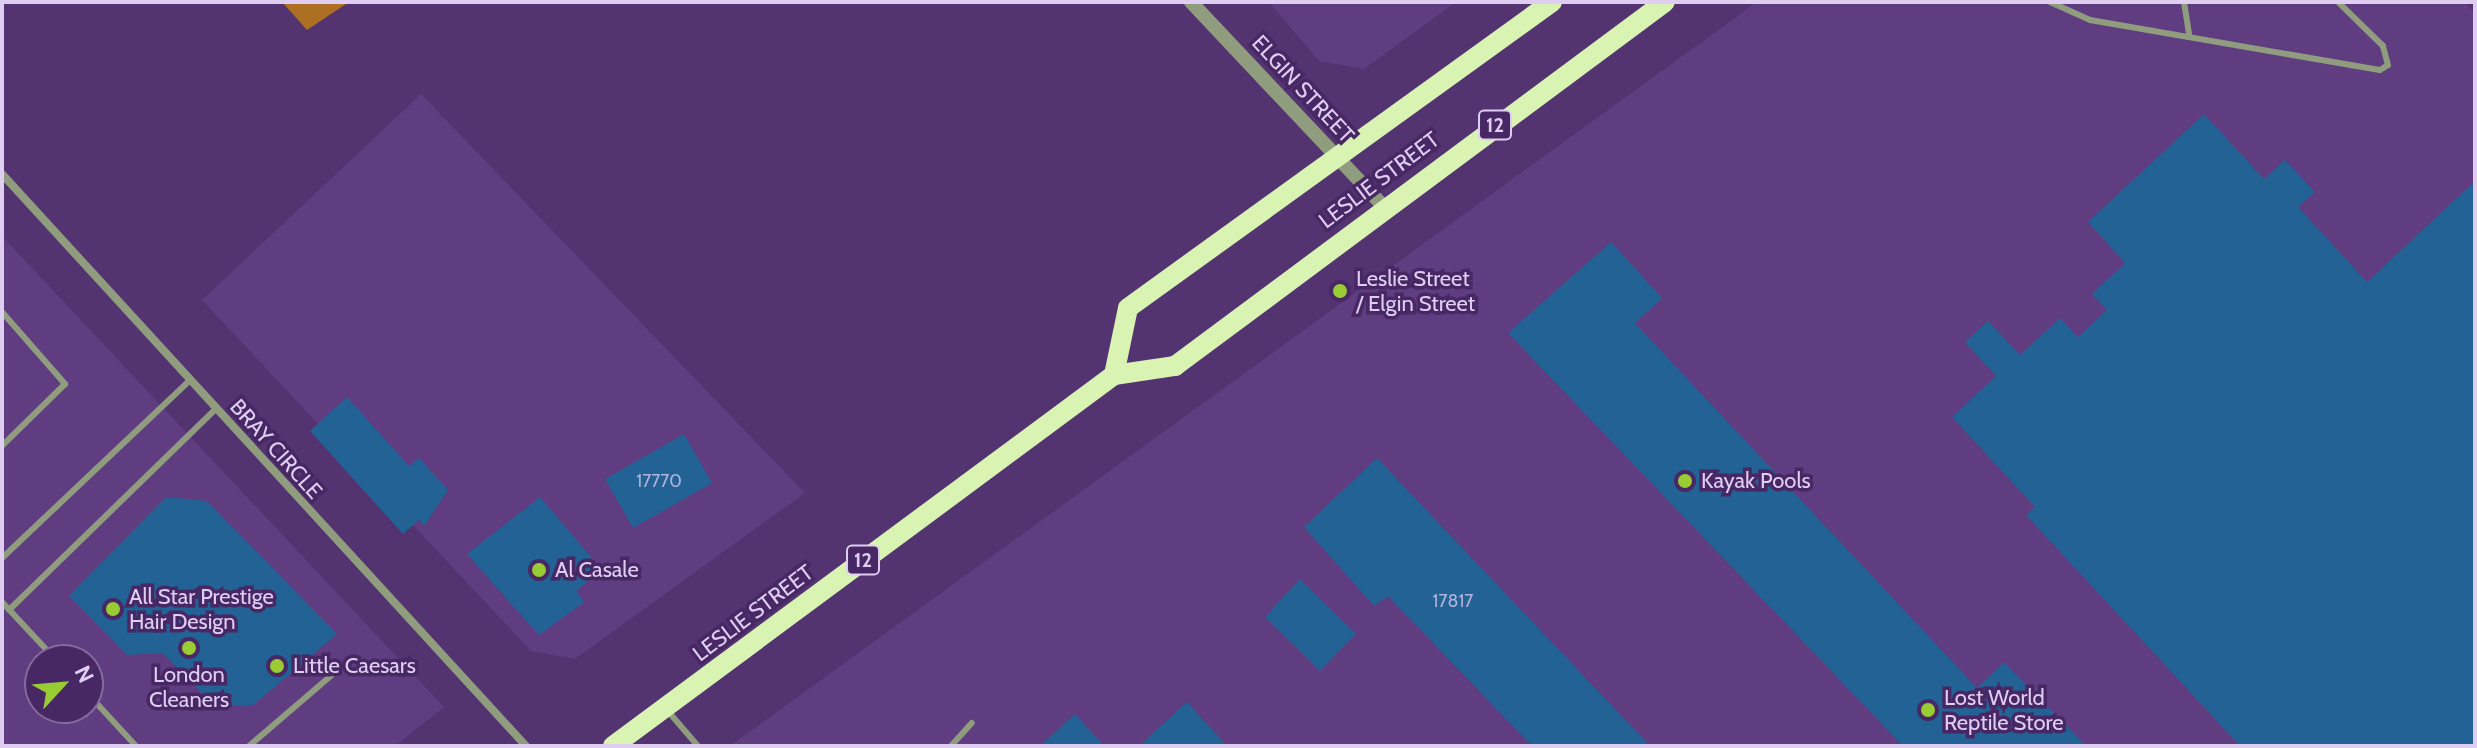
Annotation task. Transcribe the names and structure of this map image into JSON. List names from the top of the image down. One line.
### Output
{"streets":{"main road":["12","LESLIE STREET"],"street":["ELGIN STREET","BRAY CIRCLE"]},"crossings":[["ELGIN STREET","LESLIE STREET"]],"places":["Leslie Street / Elgin Street","Kayak Pools","Al Casale","All Star Prestige Hair Design","London Cleaners","Little Caesars","Lost World Reptile Store"],"house_numbers":["17770","17817"],"north":"top right"}
